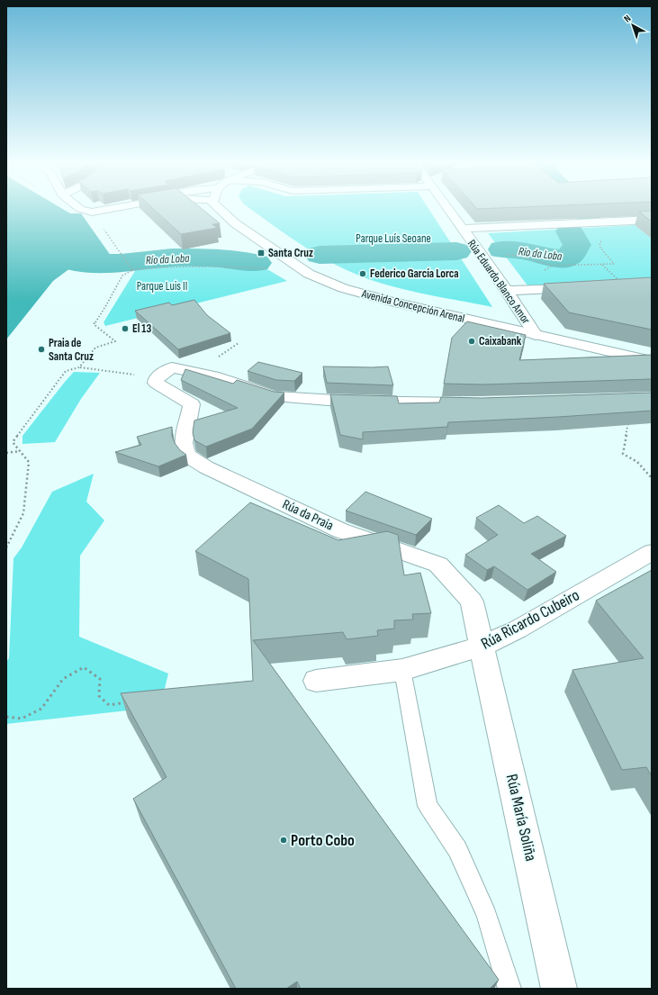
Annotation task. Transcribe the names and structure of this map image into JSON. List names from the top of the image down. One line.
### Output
{"streets":{"street":["Rúa Eduardo Blanco Amor","Avenida Concepción Arenal","Rúa da Praia","Rúa Ricardo Cubeiro","Rúa María Soliña"]},"crossings":[["Rúa Eduardo Blanco Amor","Avenida Concepción Arenal"],["Rúa da Praia","Rúa Ricardo Cubeiro"],["Rúa da Praia","Rúa María Soliña"],["Rúa Ricardo Cubeiro","Rúa María Soliña"]],"water":["Río da Loba"],"parks":["Parque Luís Seoane","Parque Luis II"],"places":{"transit":["Santa Cruz"],"other":["Federico García Lorca","El 13","Caixabank","Praia de Santa Cruz","Porto Cobo"]},"north":"top left"}
